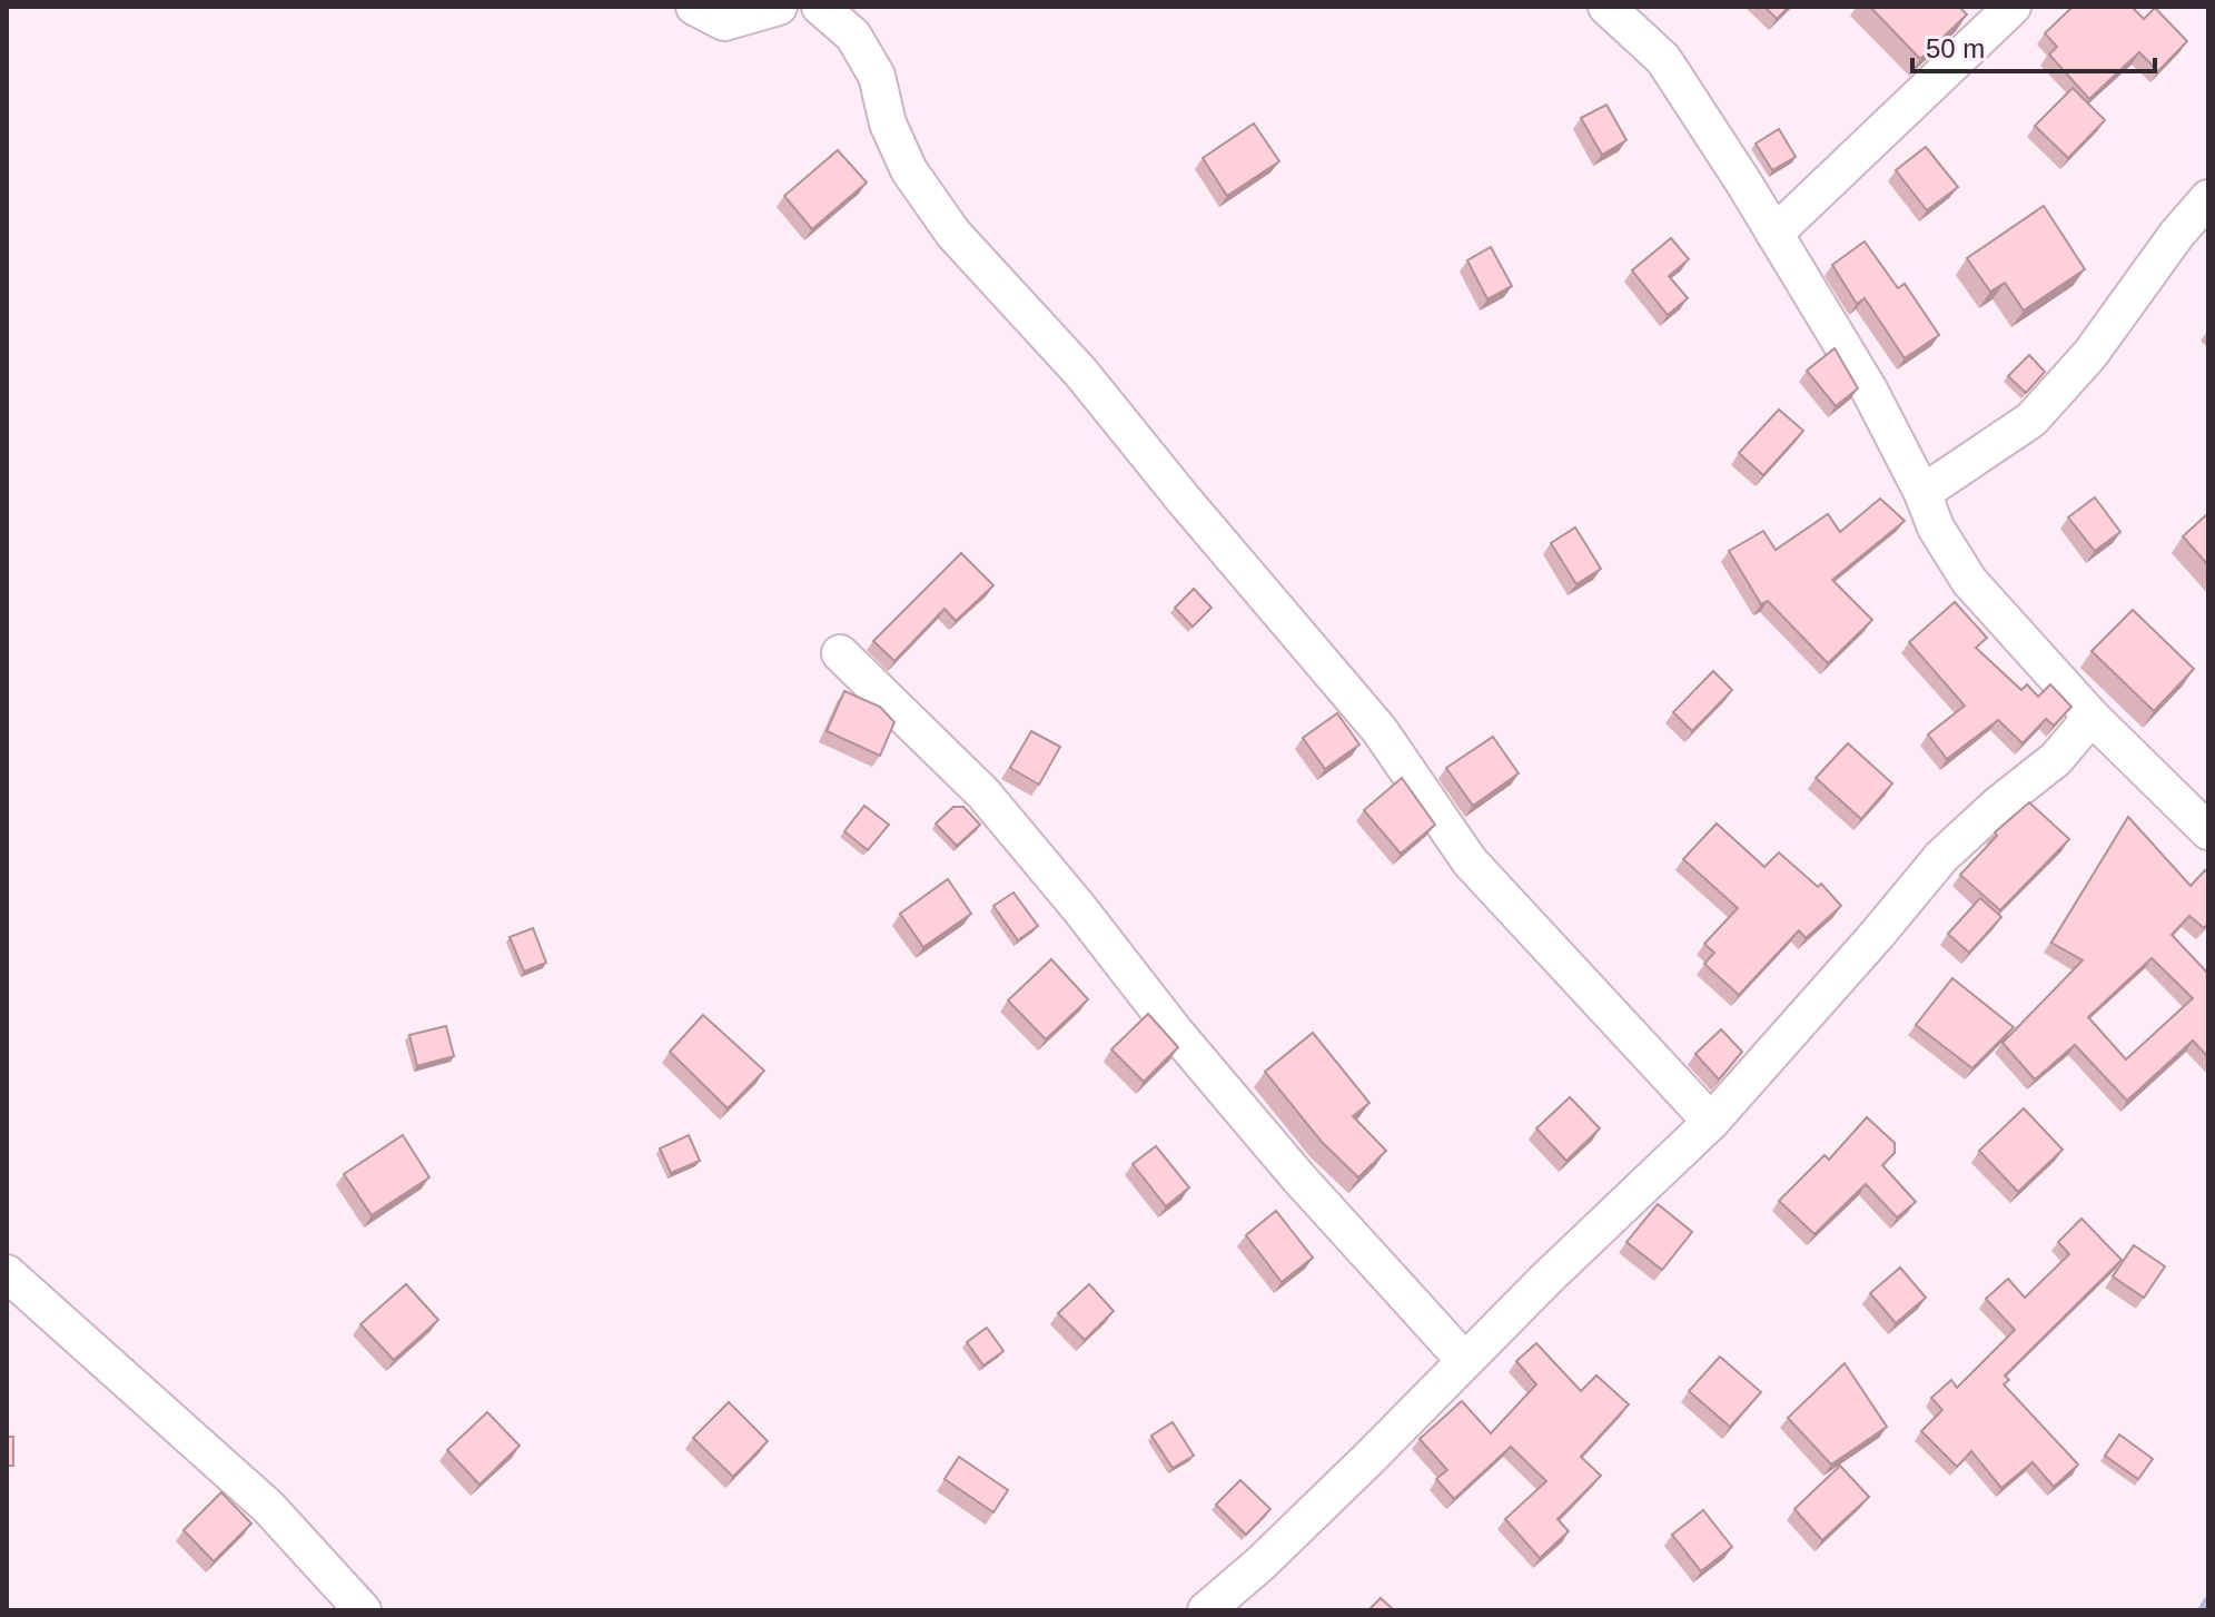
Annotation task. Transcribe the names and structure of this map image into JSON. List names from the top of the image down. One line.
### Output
{"scale_bar":"50 m"}
